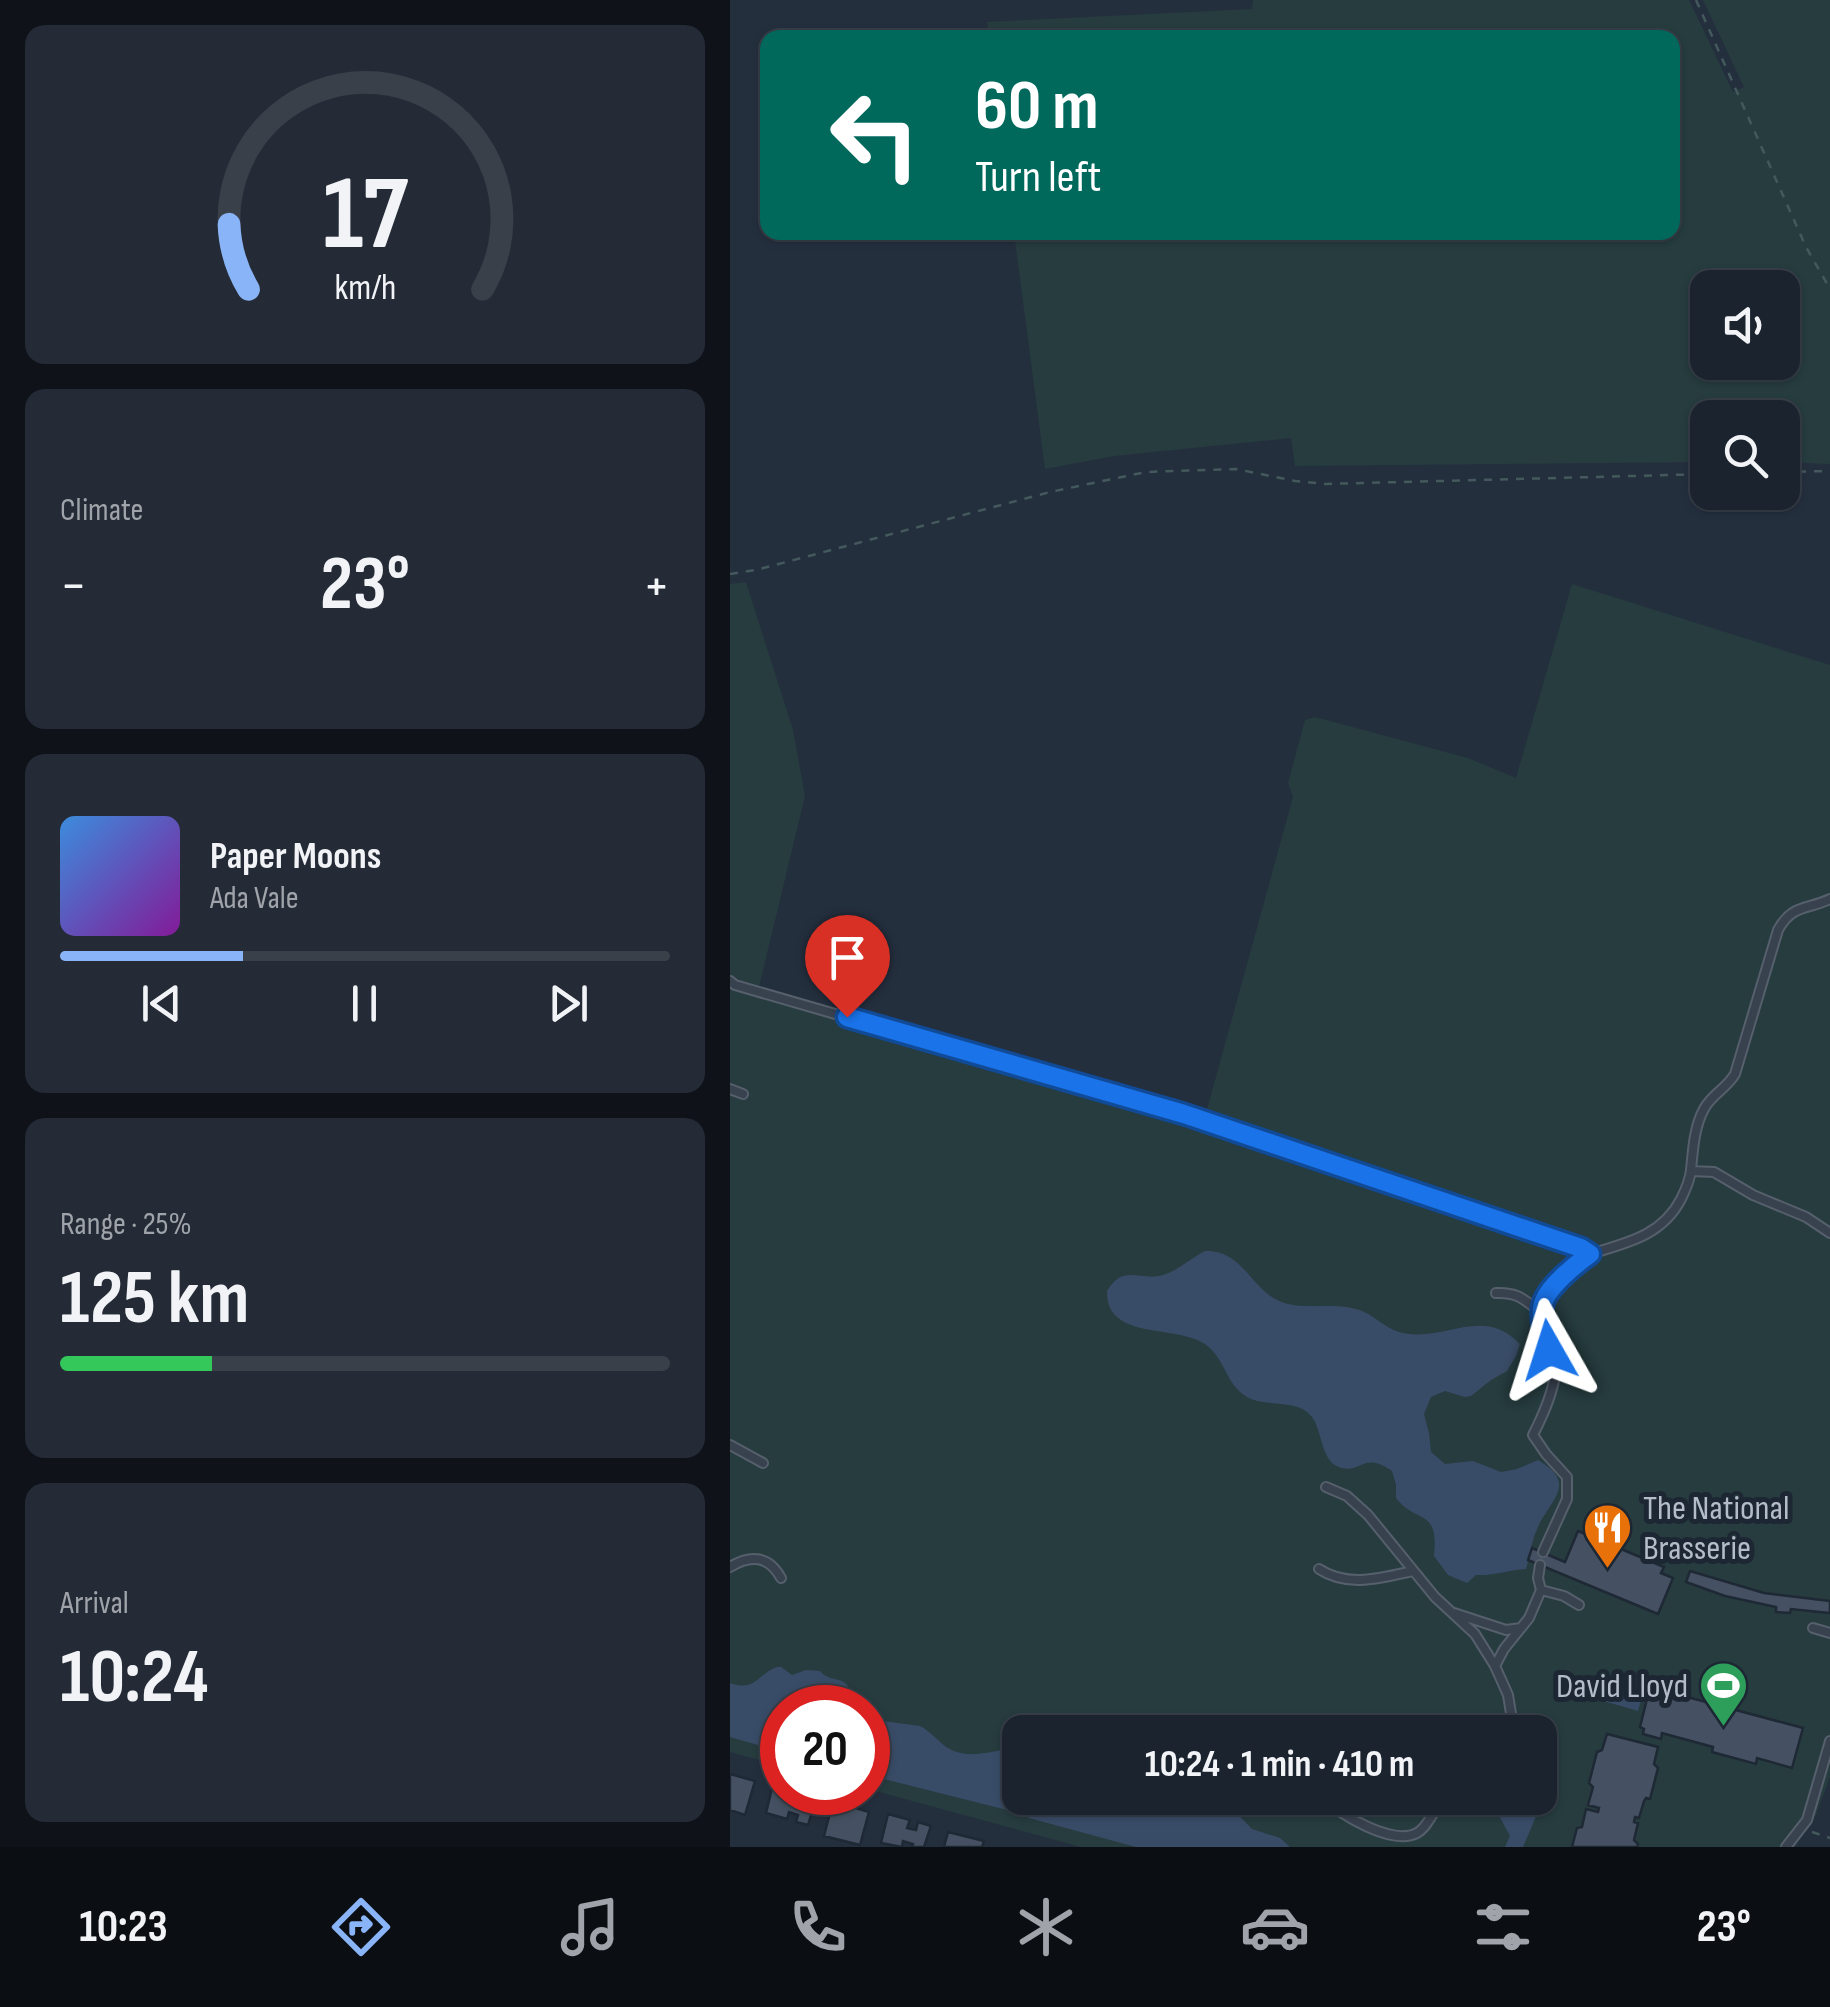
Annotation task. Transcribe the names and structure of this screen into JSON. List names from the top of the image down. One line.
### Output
{"places":{"restaurant":["The National Brasserie"],"sports":["David Lloyd"]},"page":{"turn":["60 m","Turn left"],"tile":["Climate",["Range · 25%","125 km"],["Arrival","10:24"]],"heat":["−","23°","+"],"song":["Paper Moons","Ada Vale"],"limit":"20","trip":"10:24 · 1 min · 410 m","tabs":["10:23","23°"],"gauge":["17","km/h"]}}
